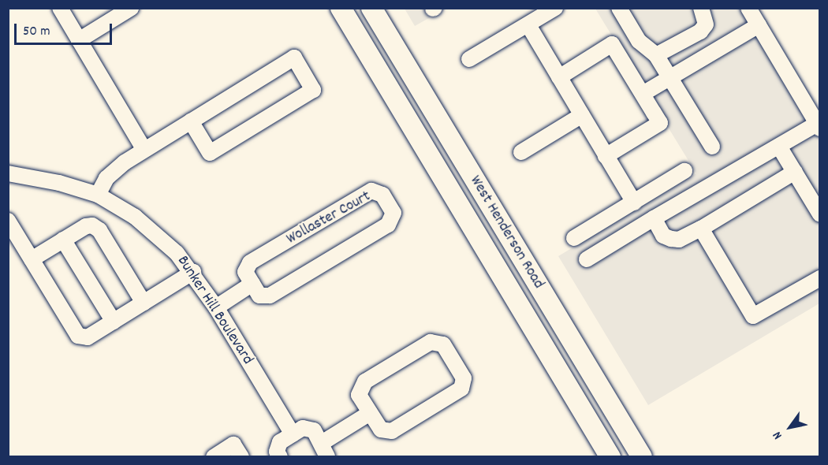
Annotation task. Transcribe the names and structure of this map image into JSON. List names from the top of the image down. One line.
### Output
{"streets":{"main road":["West Henderson Road"],"street":["Wollaster Court","Bunker Hill Boulevard"]},"scale_bar":"50 m","north":"bottom left"}
